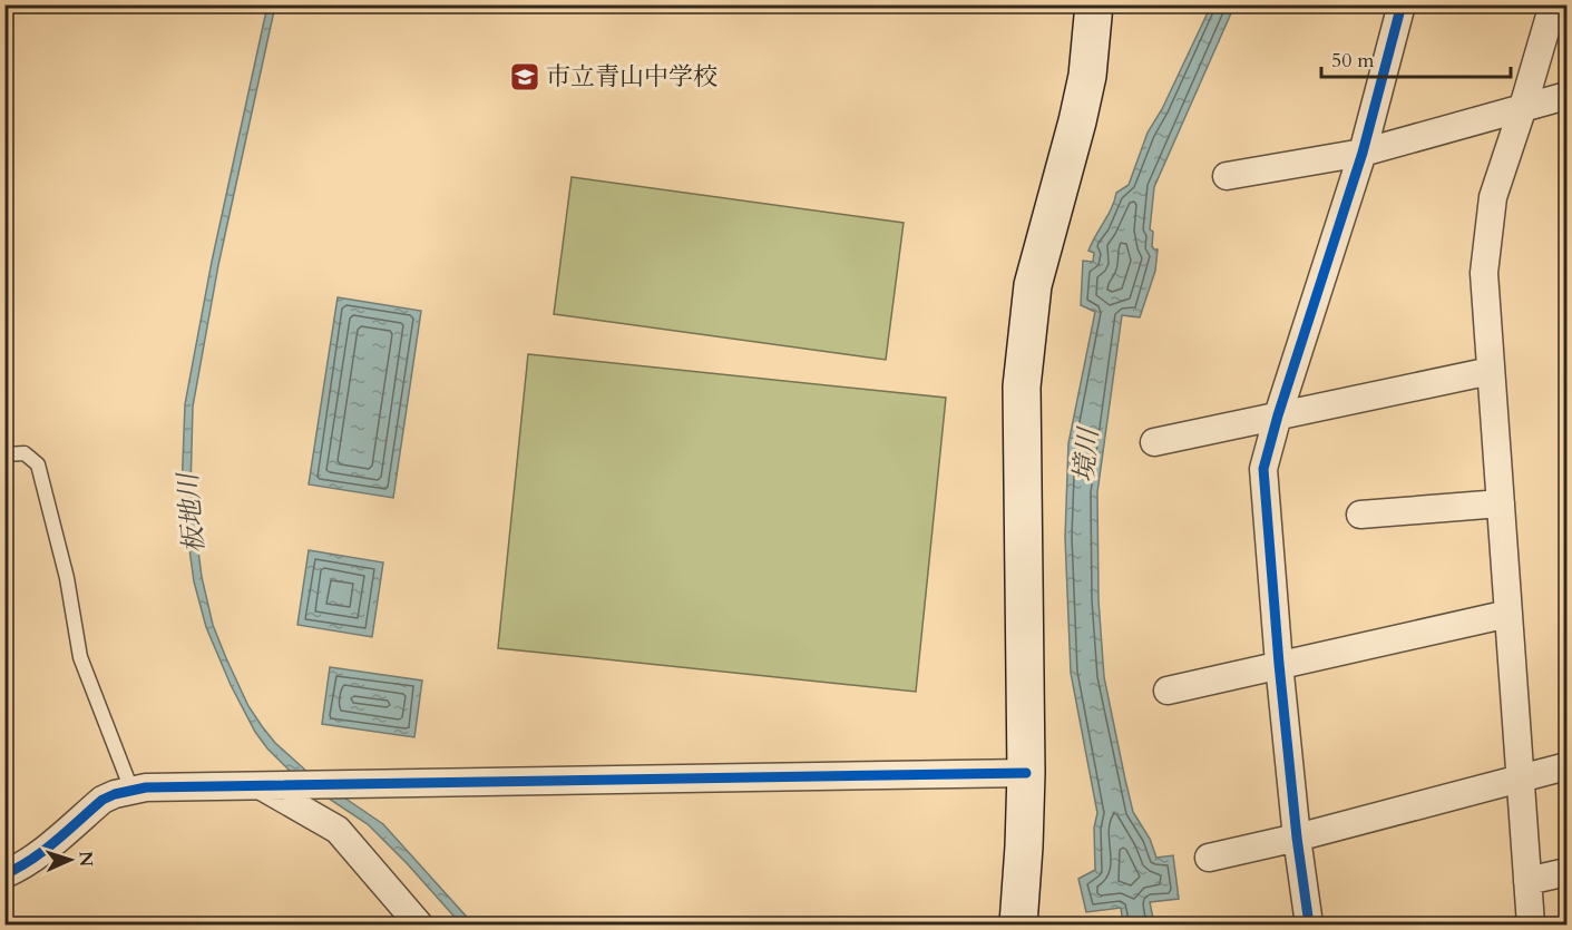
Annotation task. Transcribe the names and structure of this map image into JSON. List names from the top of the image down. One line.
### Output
{"water":["境川","板地川"],"places":{"school or university":["市立青山中学校"]},"scale_bar":"50 m","north":"right"}
